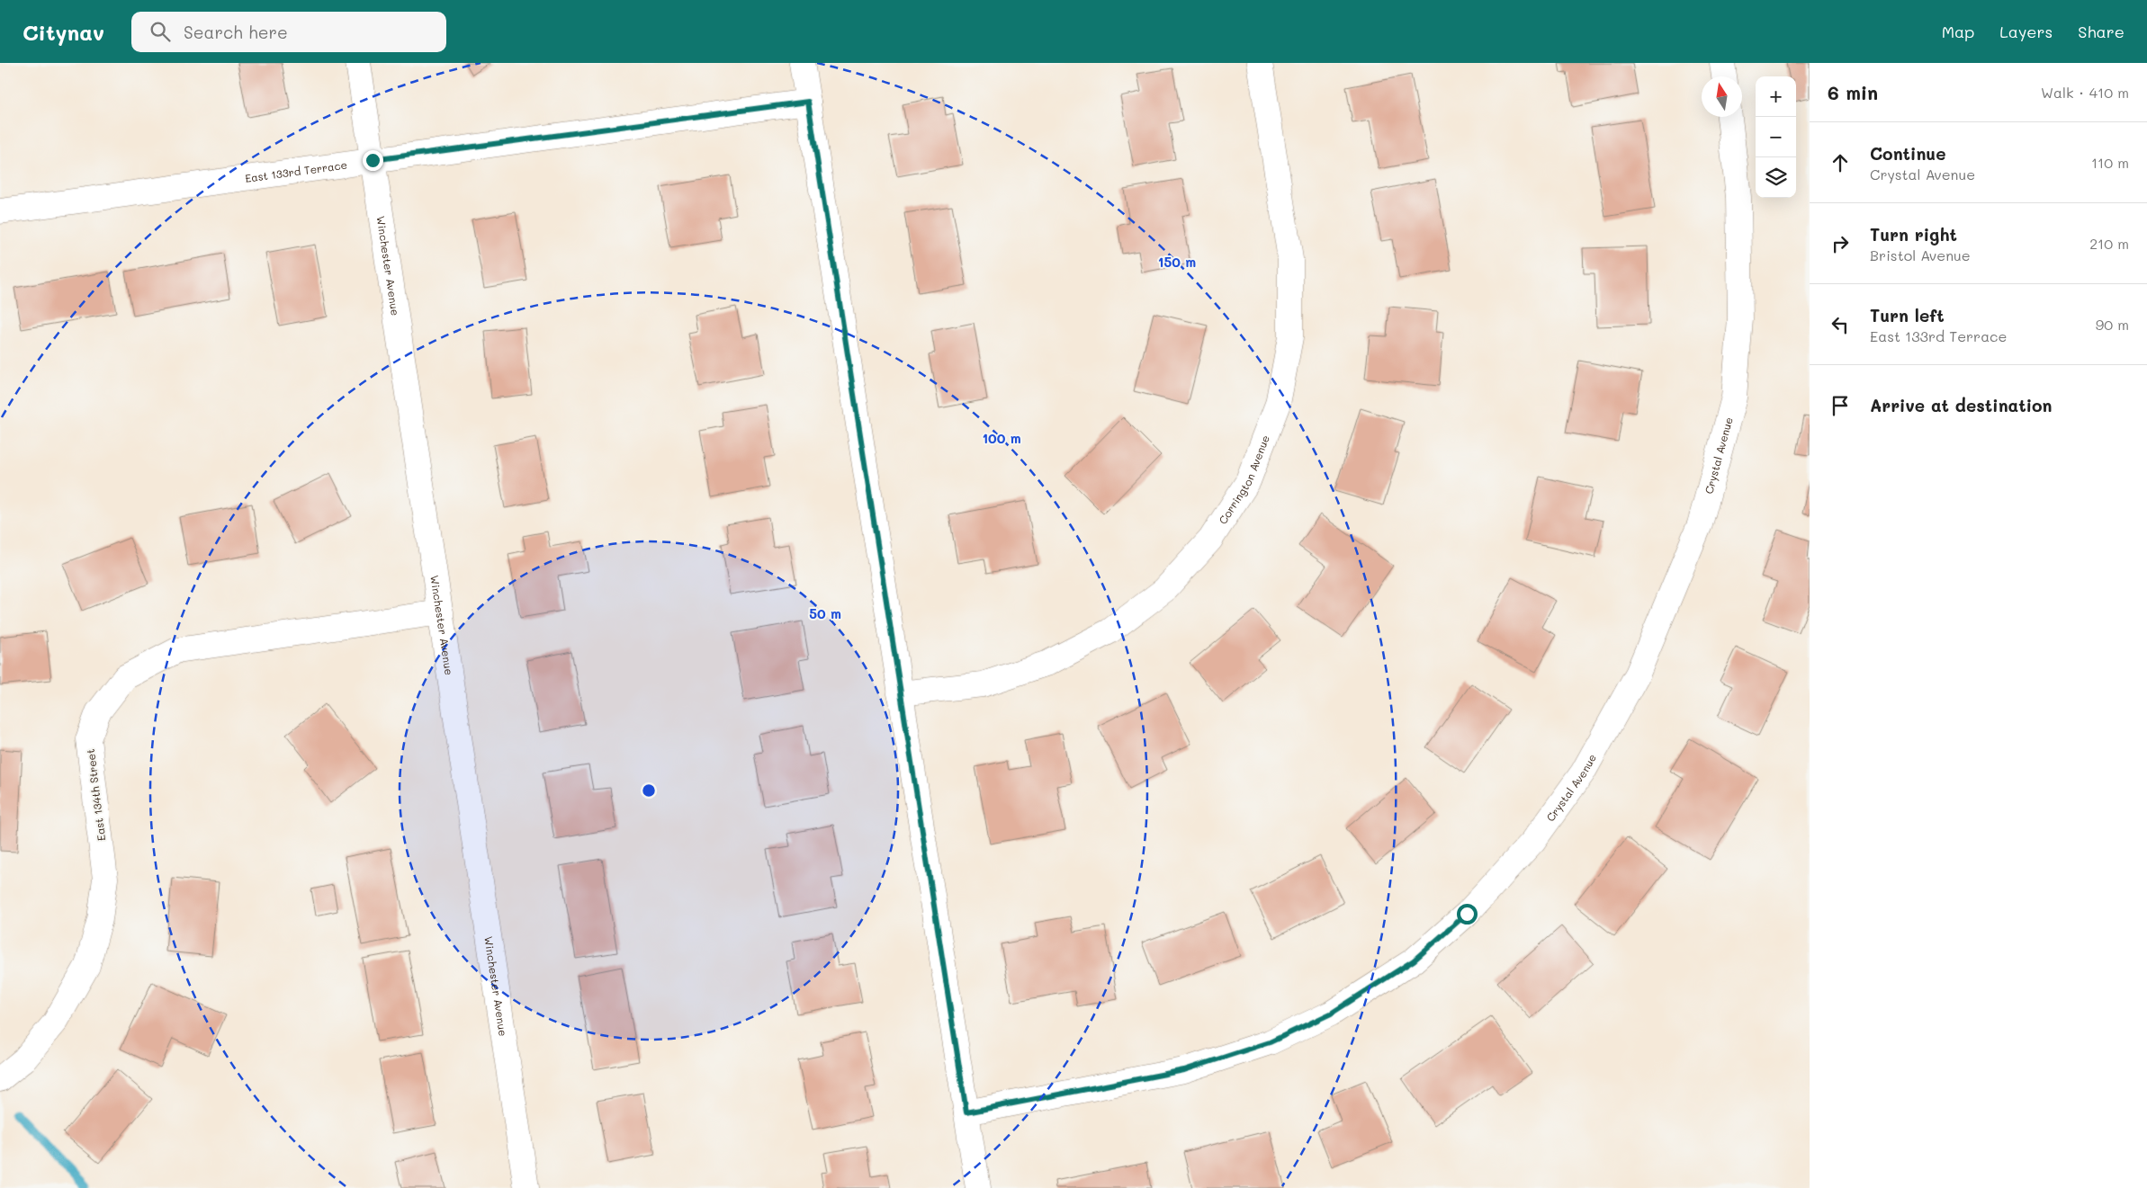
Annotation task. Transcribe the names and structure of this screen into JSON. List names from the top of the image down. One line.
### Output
{"streets":{"street":["East 133rd Terrace","Winchester Avenue","Crystal Avenue","Corrington Avenue","East 134th Street"]},"crossings":[["East 133rd Terrace","Winchester Avenue"],["Winchester Avenue","East 134th Street"]],"north":"top","page":{"header":"Citynav","search":"Search here","nav":["Map","Layers","Share"],"heading":["6 min","Walk · 410 m"],"map_buttons":["+","−"],"list":[["Continue","Crystal Avenue","110 m"],["Turn right","Bristol Avenue","210 m"],["Turn left","East 133rd Terrace","90 m"],"Arrive at destination"]},"rings":["150 m","100 m","50 m"]}
